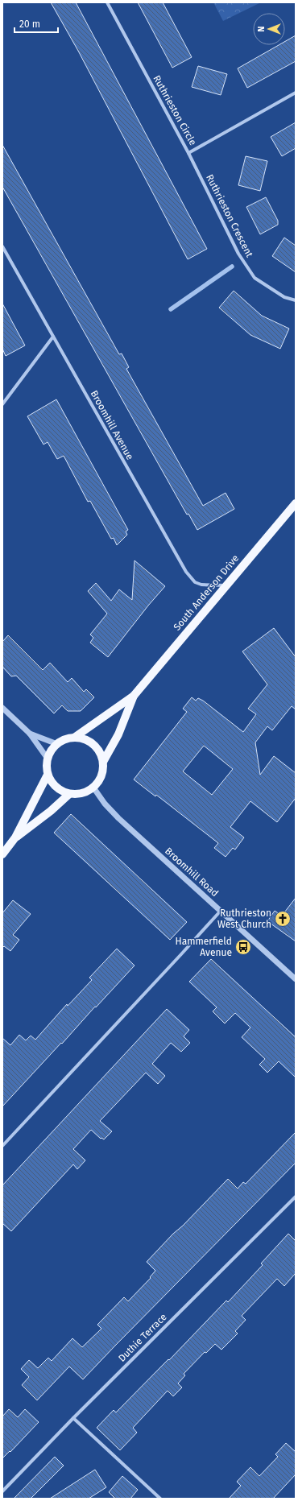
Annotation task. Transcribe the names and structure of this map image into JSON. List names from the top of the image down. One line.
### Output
{"streets":{"main road":["South Anderson Drive"],"street":["Ruthrieston Circle","Ruthrieston Crescent","Broomhill Avenue","Broomhill Road","Duthie Terrace"]},"crossings":[["Ruthrieston Circle","Ruthrieston Crescent"],["Broomhill Avenue","South Anderson Drive"]],"places":{"church":["Ruthrieston West Church"],"bus stop":["Hammerfield Avenue"]},"scale_bar":"20 m","north":"left"}
